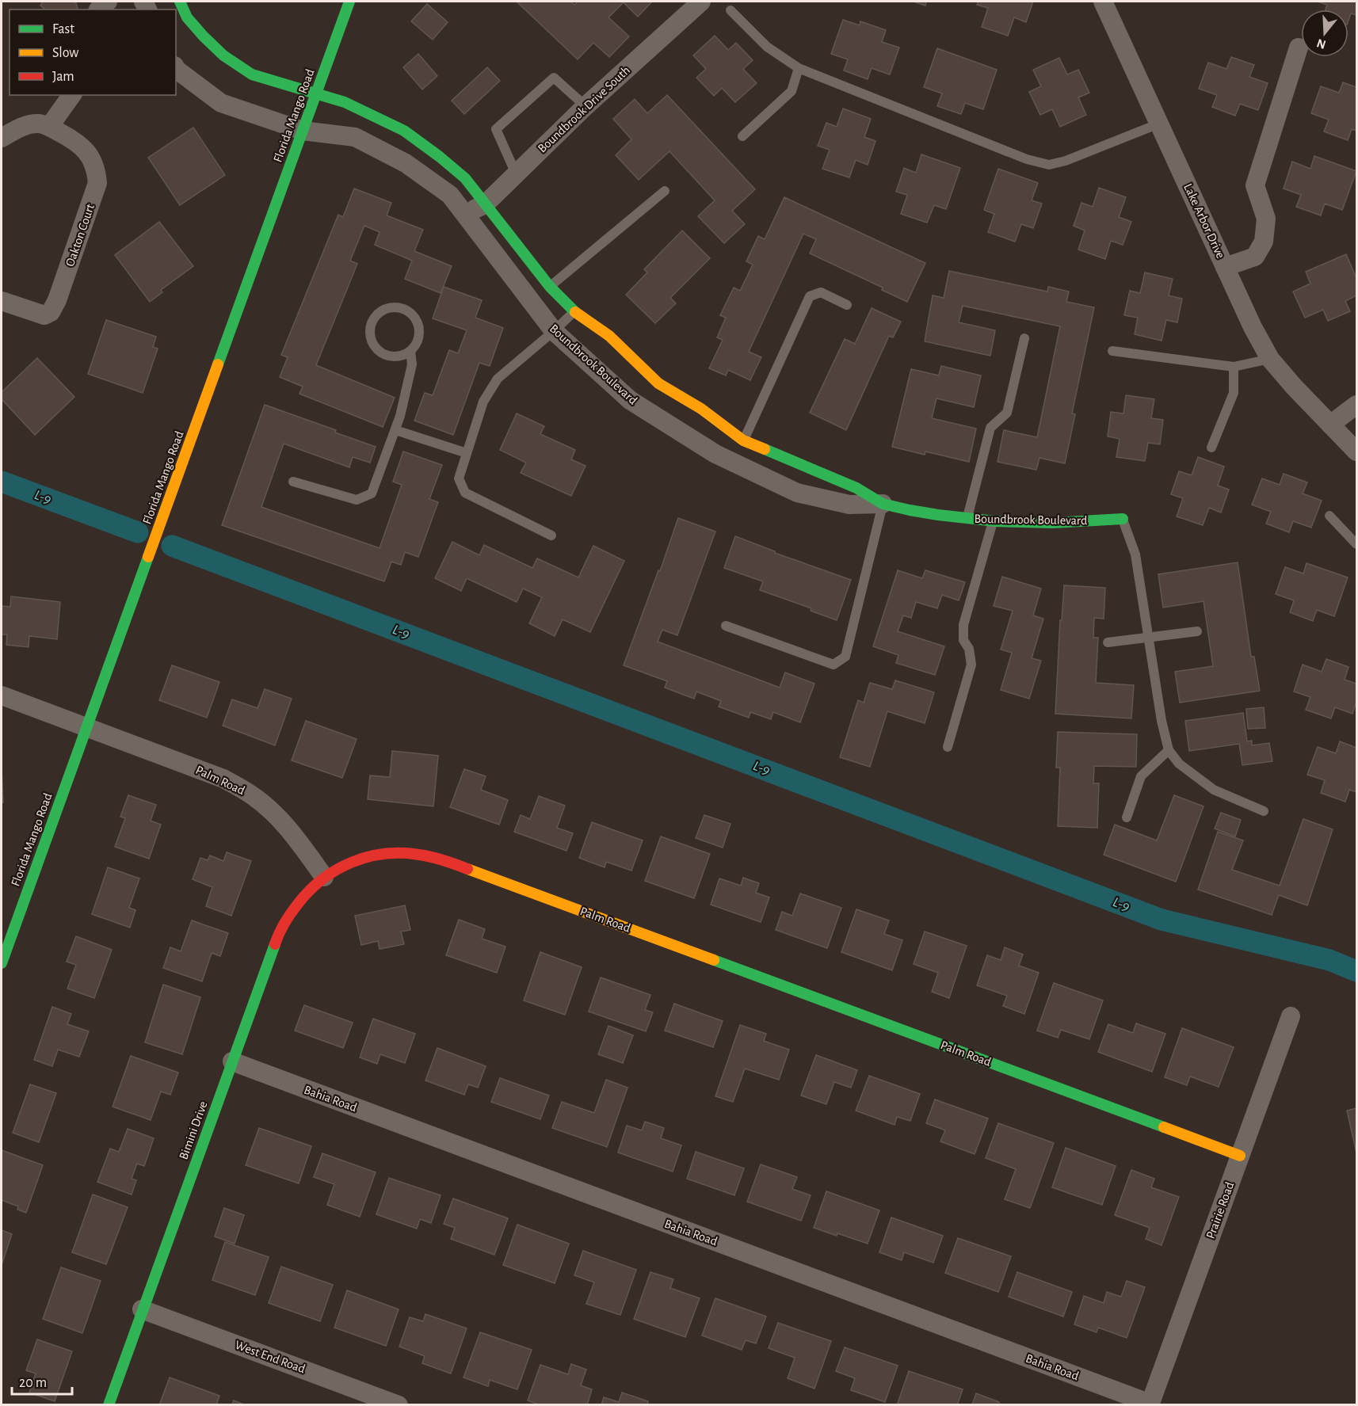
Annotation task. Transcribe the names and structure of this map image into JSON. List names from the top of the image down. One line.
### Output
{"streets":{"street":["Boundbrook Drive South","Florida Mango Road","Lake Arbor Drive","Oakton Court","Boundbrook Boulevard","Palm Road","Bahia Road","Bimini Drive","Prairie Road","West End Road"]},"crossings":[["Boundbrook Drive South","Boundbrook Boulevard"],["Florida Mango Road","Boundbrook Boulevard"],["Florida Mango Road","Palm Road"],["Palm Road","Bimini Drive"],["Palm Road","Prairie Road"],["Bahia Road","Bimini Drive"],["Bahia Road","Prairie Road"],["Bimini Drive","West End Road"]],"water":["L-9"],"legend":["Fast","Slow","Jam"],"scale_bar":"20 m","north":"bottom"}
